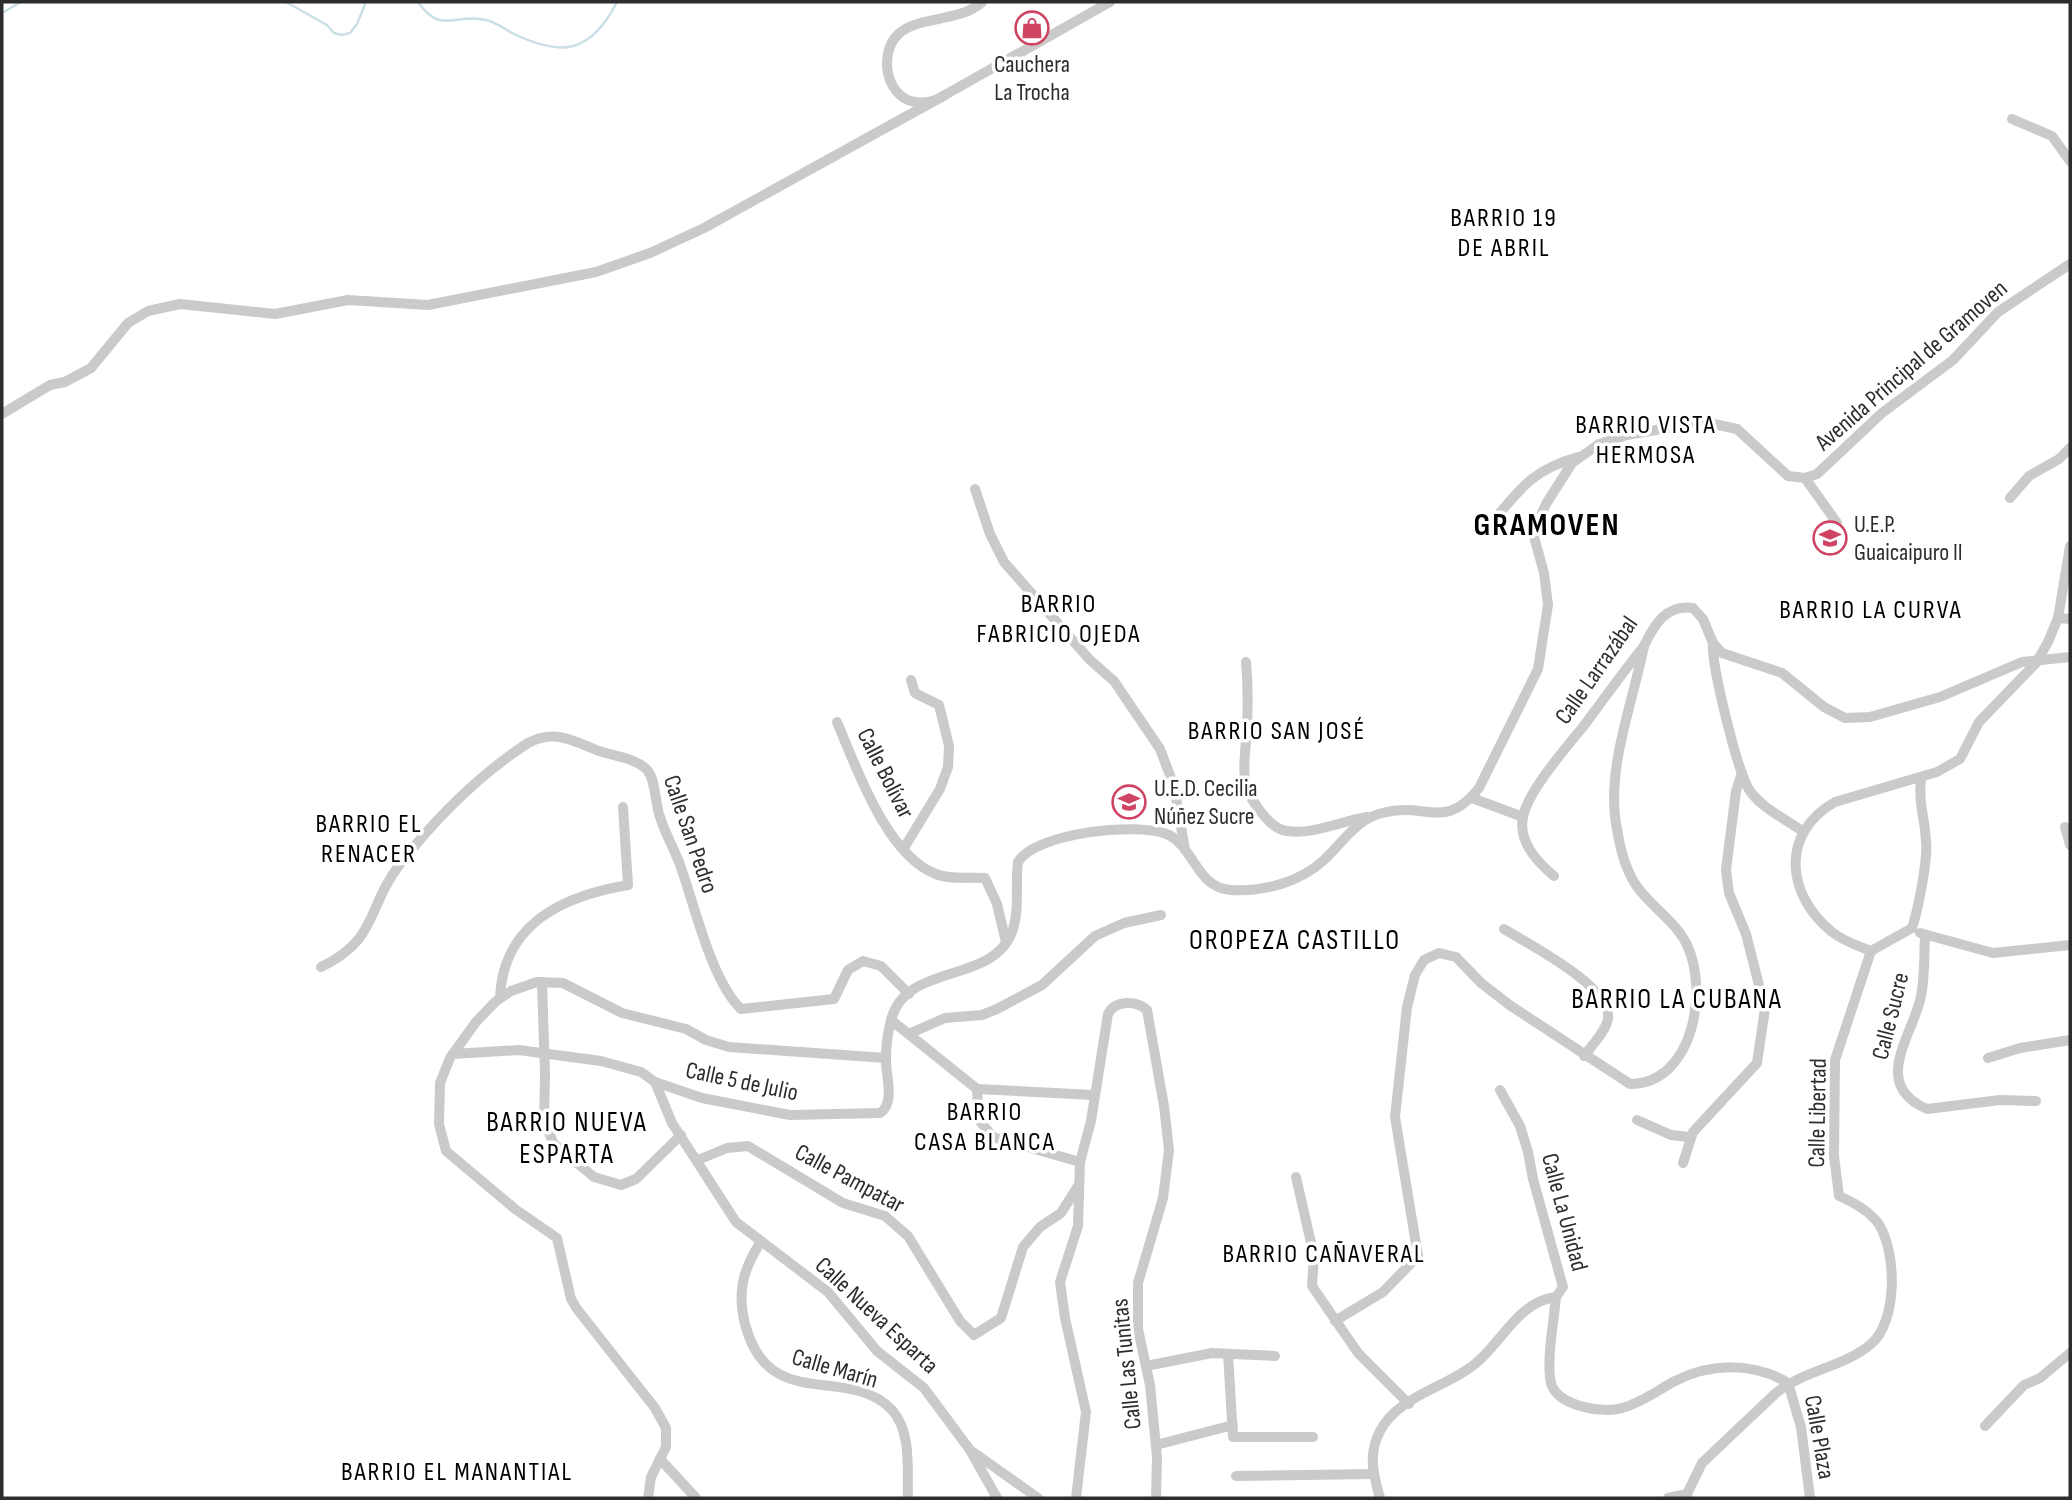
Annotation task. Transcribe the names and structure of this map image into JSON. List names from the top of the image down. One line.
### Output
{"streets":{"street":["Avenida Principal de Gramoven","Calle Larrazábal","Calle Bolívar","Calle San Pedro","Calle Sucre","Calle 5 de Julio","Calle Libertad","Calle Pampatar","Calle La Unidad","Calle Nueva Esparta","Calle Las Tunitas","Calle Marín","Calle Plaza"]},"crossings":[["Calle 5 de Julio","Calle Nueva Esparta"],["Calle Libertad","Calle La Unidad"],["Calle Libertad","Calle Plaza"],["Calle Pampatar","Calle Nueva Esparta"],["Calle La Unidad","Calle Plaza"],["Calle Nueva Esparta","Calle Marín"]],"districts":["BARRIO 19 DE ABRIL","BARRIO VISTA HERMOSA","GRAMOVEN","BARRIO FABRICIO OJEDA","BARRIO LA CURVA","BARRIO SAN JOSÉ","BARRIO EL RENACER","OROPEZA CASTILLO","BARRIO LA CUBANA","BARRIO CASA BLANCA","BARRIO NUEVA ESPARTA","BARRIO CAÑAVERAL","BARRIO EL MANANTIAL"],"places":{"shop":["Cauchera La Trocha"],"school or university":["U.E.P. Guaicaipuro II","U.E.D. Cecilia Núñez Sucre"]}}
